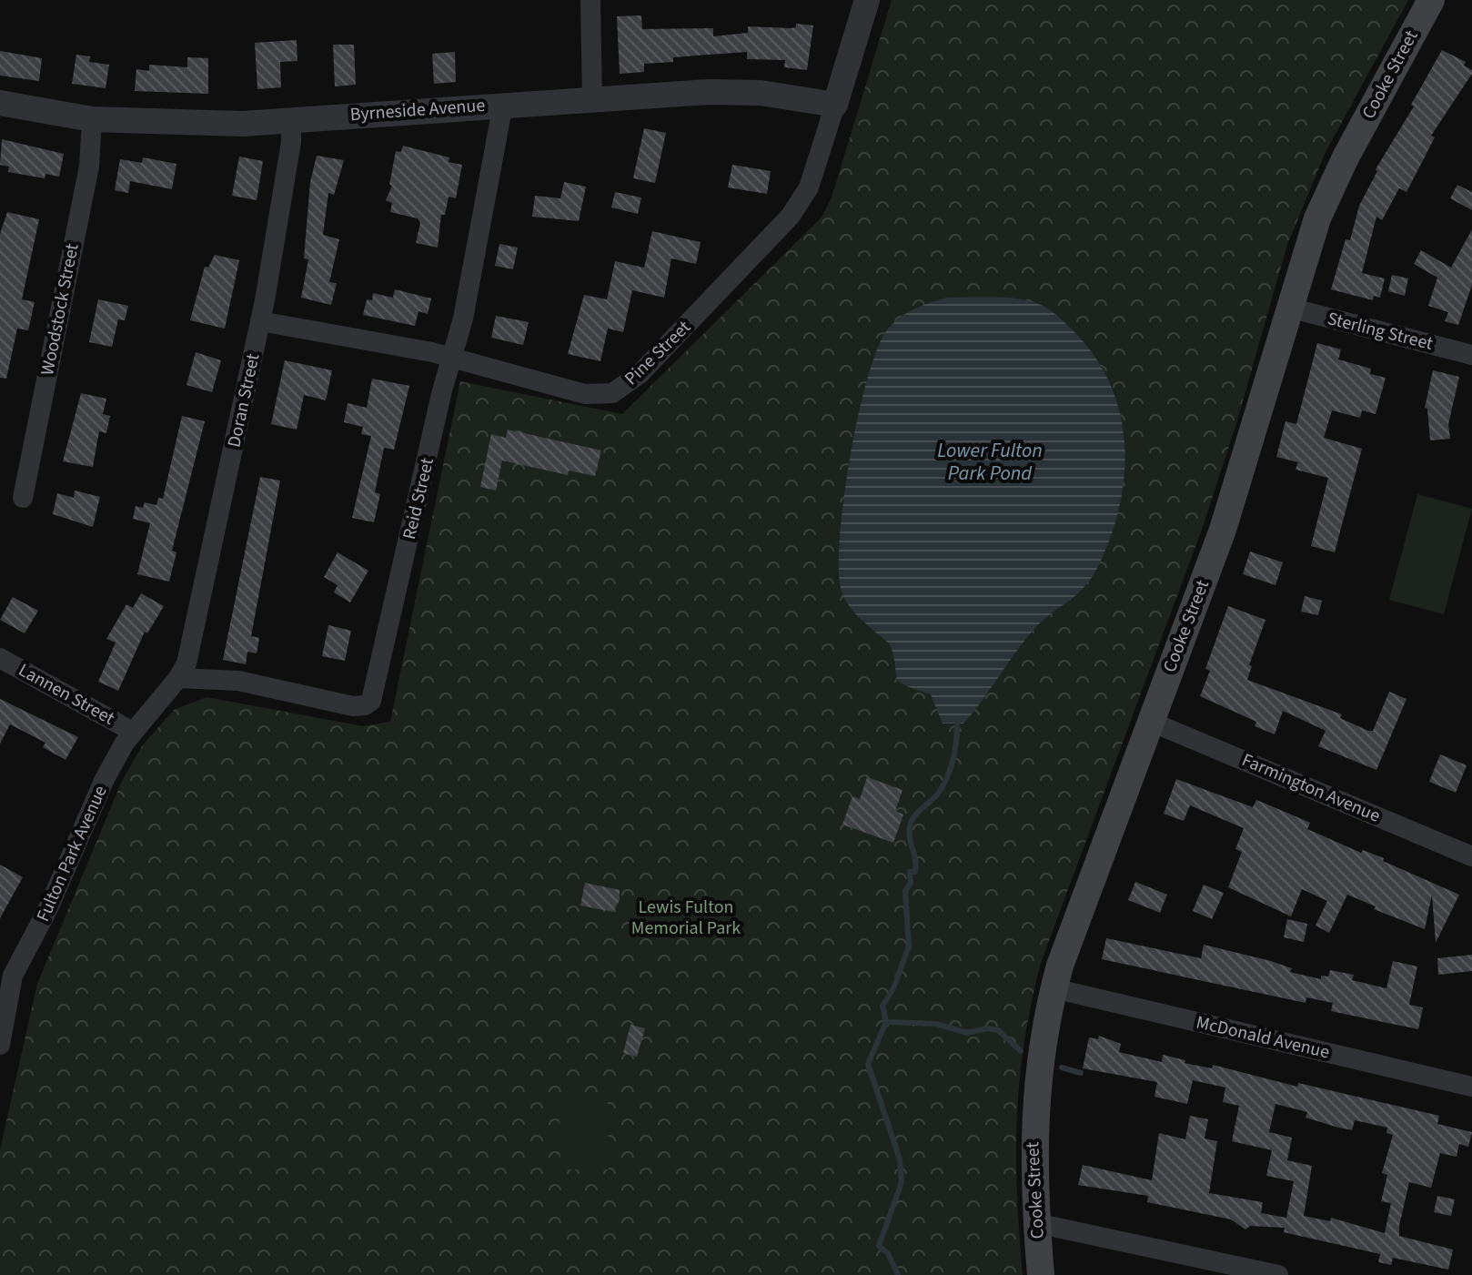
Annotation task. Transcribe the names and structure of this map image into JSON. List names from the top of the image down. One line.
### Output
{"streets":{"main road":["Cooke Street"],"street":["Byrneside Avenue","Woodstock Street","Sterling Street","Pine Street","Doran Street","Reid Street","Lannen Street","Farmington Avenue","Fulton Park Avenue","McDonald Avenue"]},"crossings":[["Cooke Street","Sterling Street"],["Cooke Street","Farmington Avenue"],["Cooke Street","McDonald Avenue"],["Byrneside Avenue","Woodstock Street"],["Byrneside Avenue","Pine Street"],["Byrneside Avenue","Doran Street"],["Byrneside Avenue","Reid Street"],["Pine Street","Doran Street"],["Pine Street","Reid Street"],["Doran Street","Reid Street"],["Doran Street","Fulton Park Avenue"],["Reid Street","Fulton Park Avenue"],["Lannen Street","Fulton Park Avenue"]],"water":["Lower Fulton Park Pond"],"parks":["Lewis Fulton Memorial Park"]}
